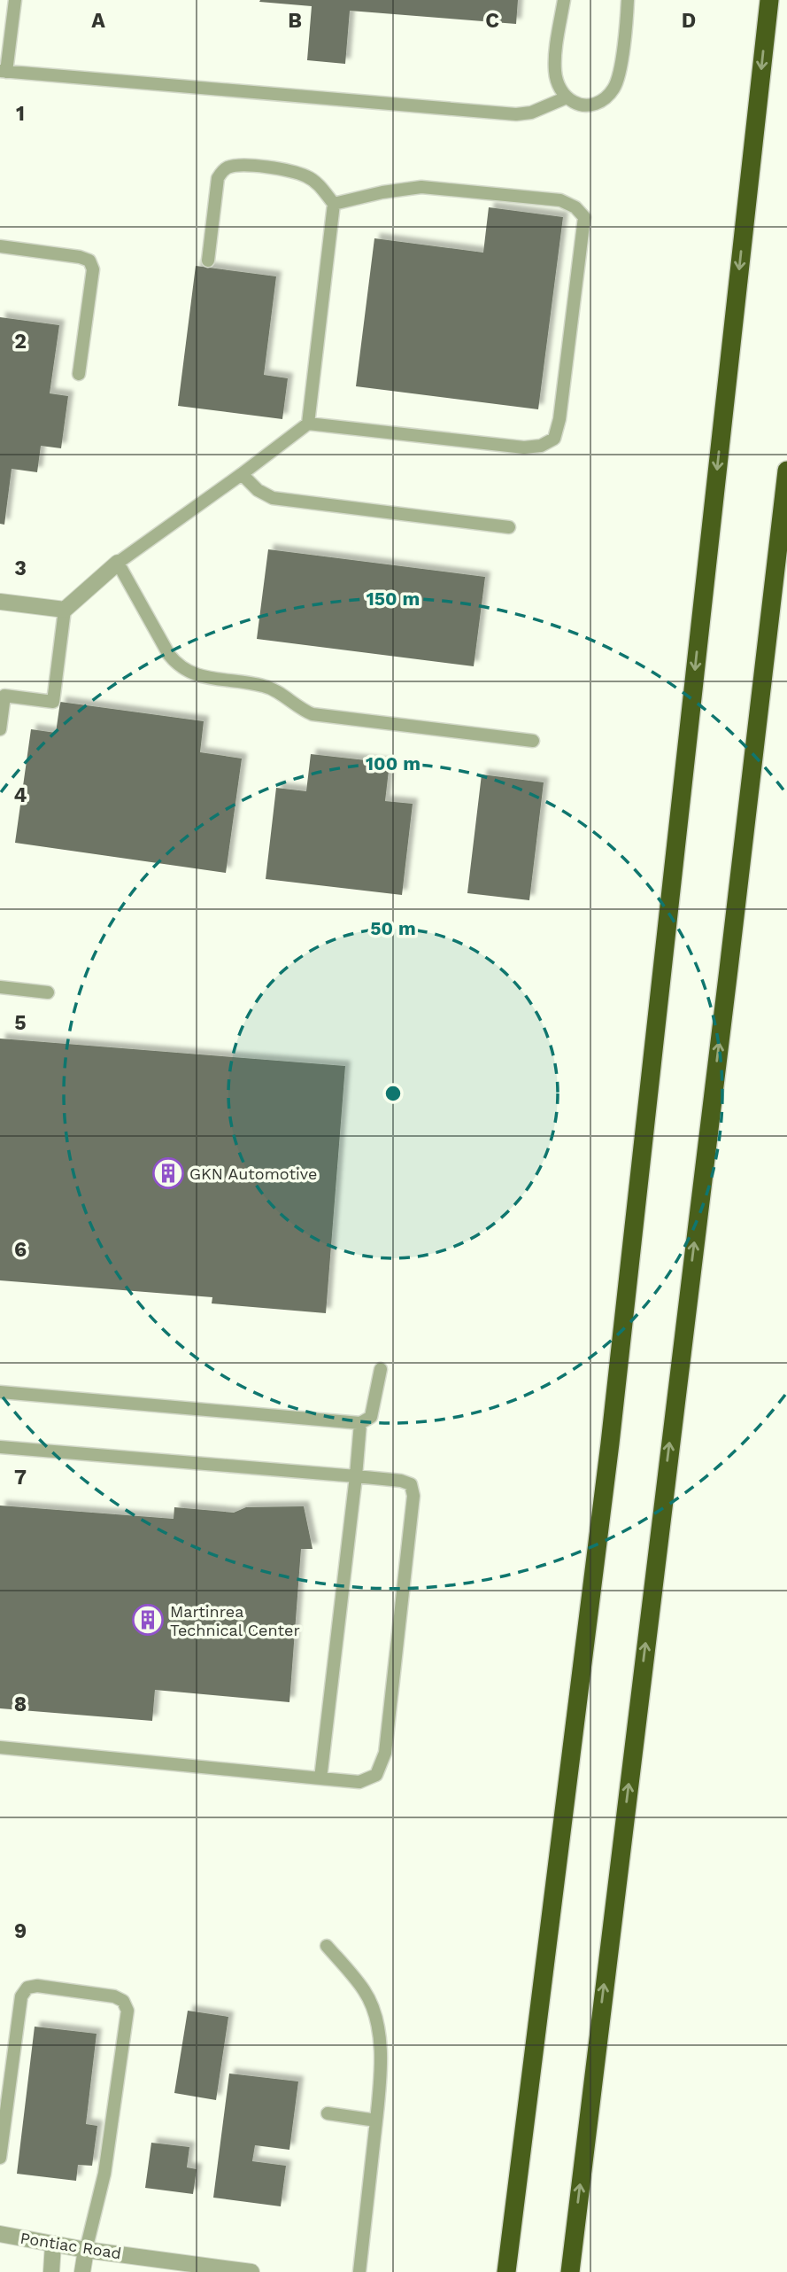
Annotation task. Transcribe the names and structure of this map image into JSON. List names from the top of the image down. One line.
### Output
{"streets":{"street":["Pontiac Road"]},"places":{"building":["GKN Automotive","Martinrea Technical Center"]},"grid":{"columns":["A","B","C","D"],"rows":["1","2","3","4","5","6","7","8","9"]},"rings":["150 m","100 m","50 m"]}
